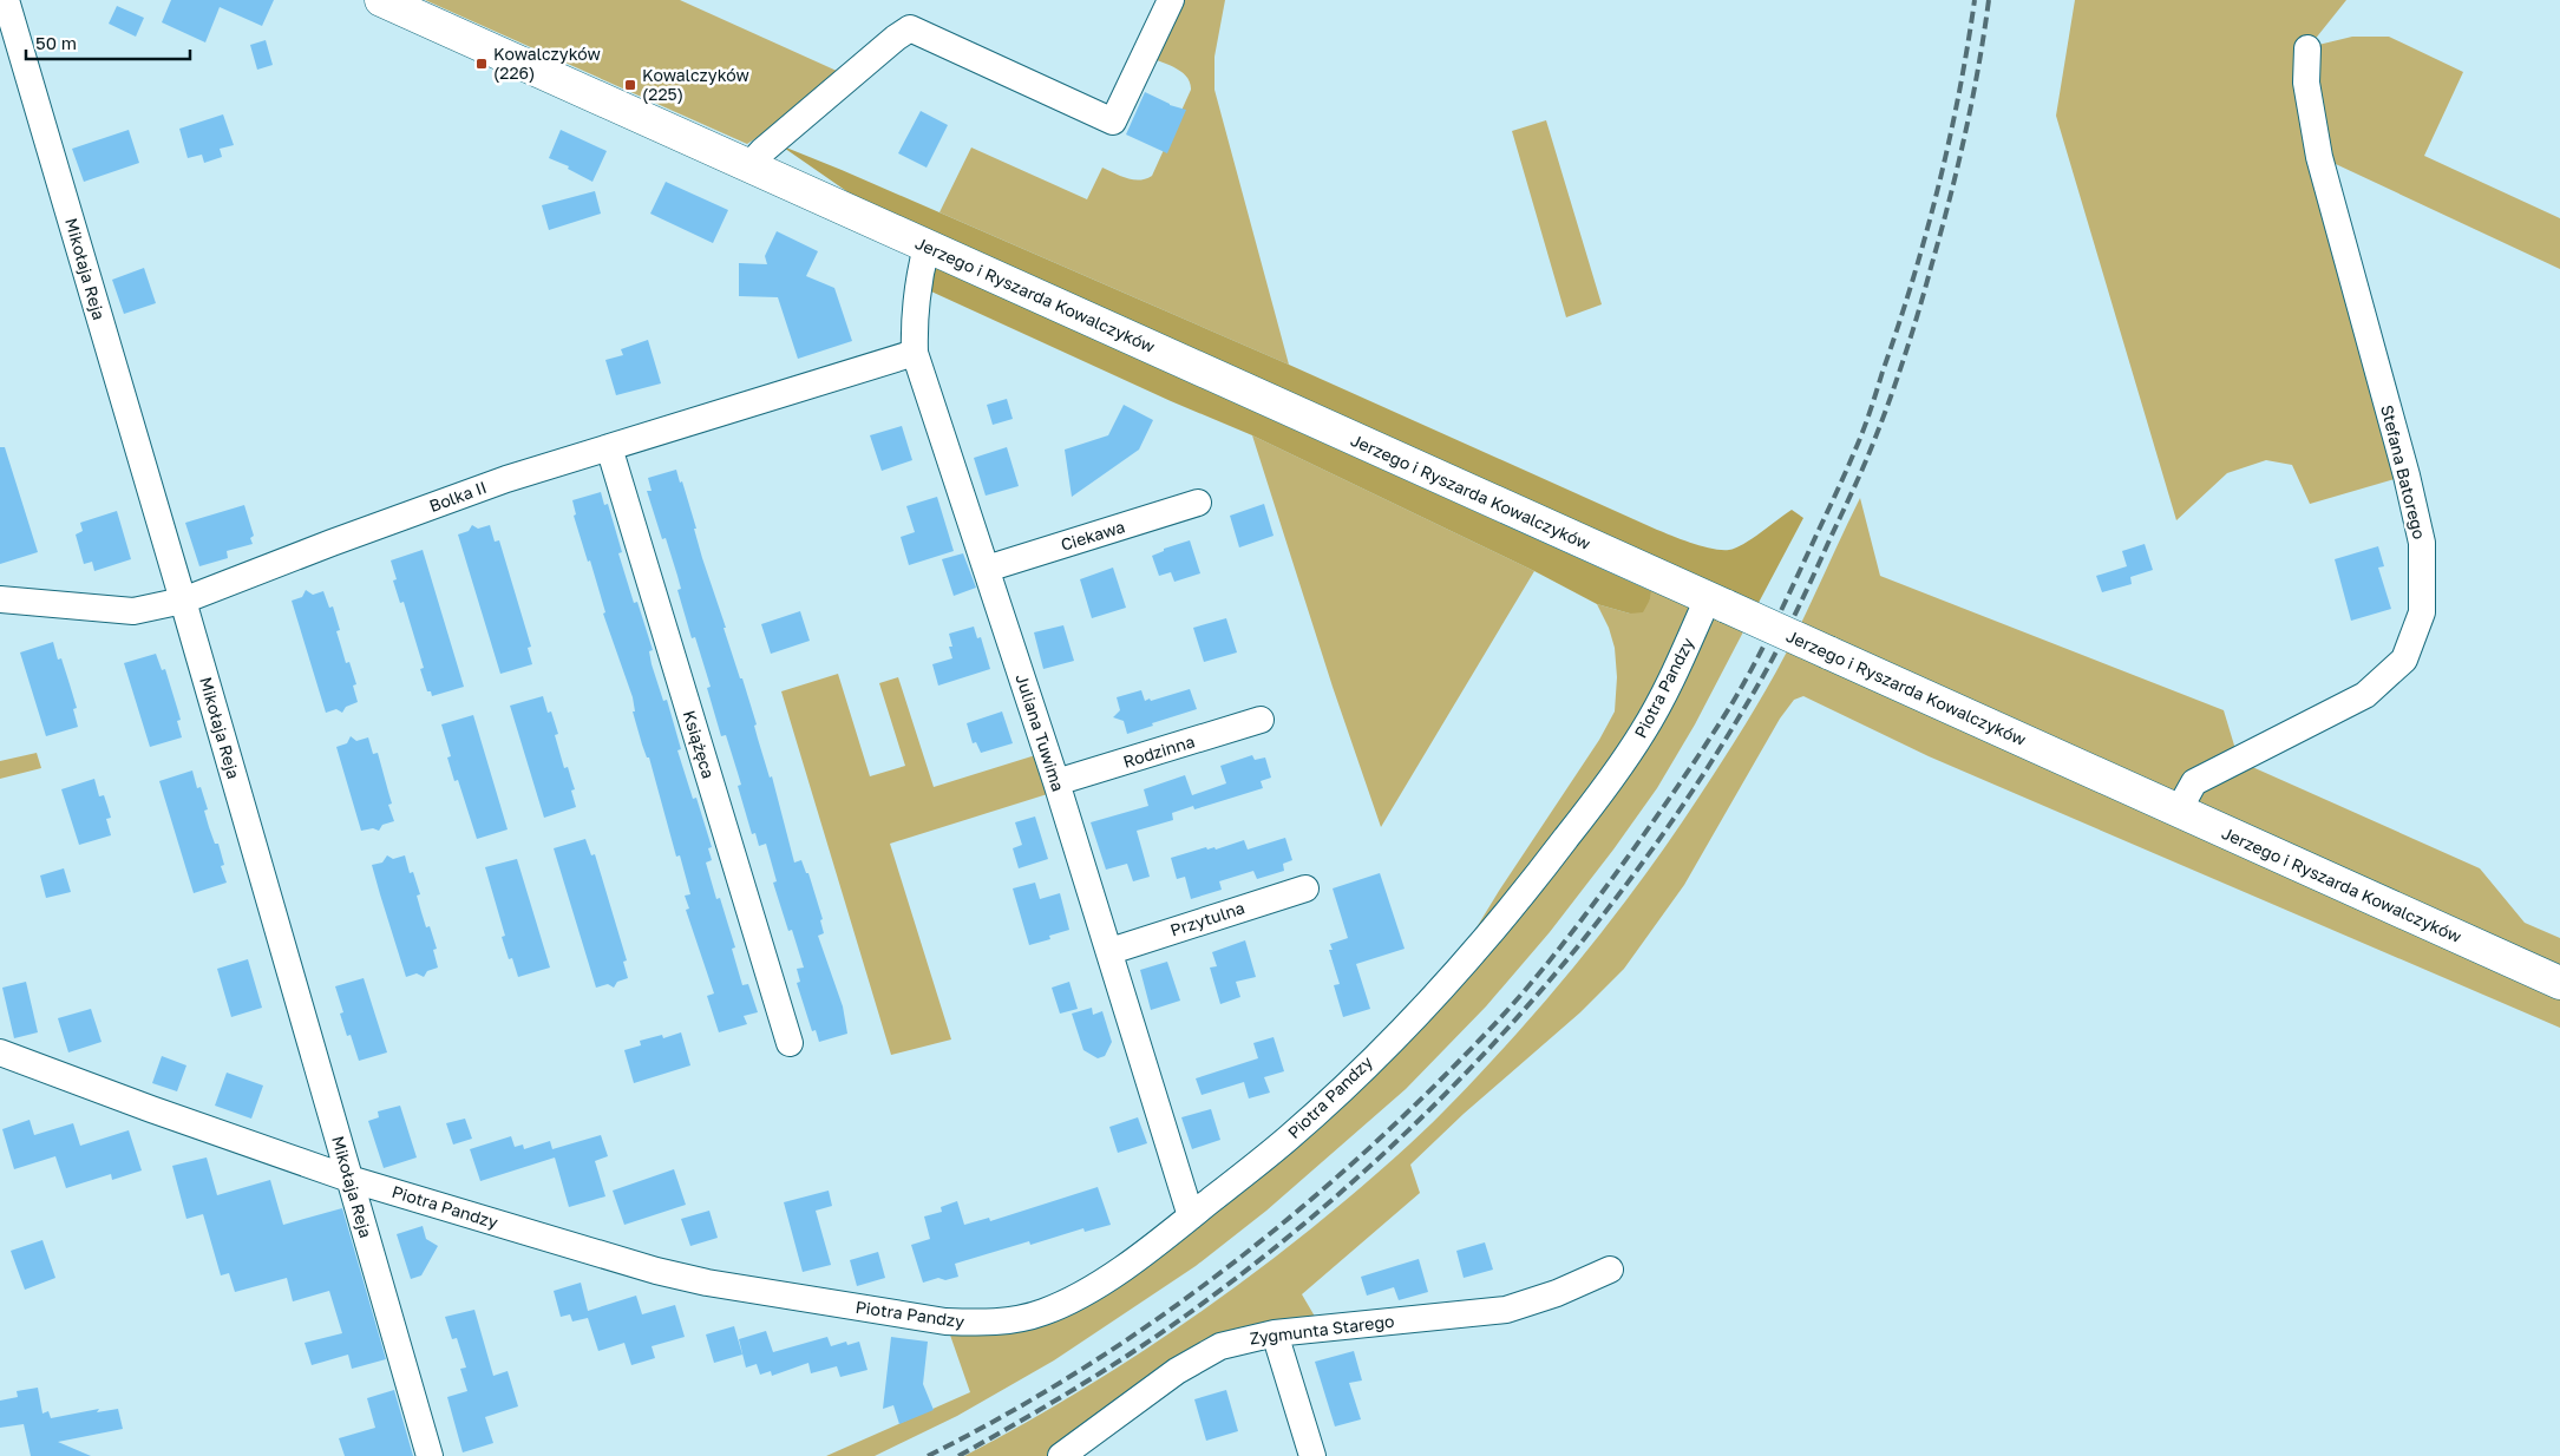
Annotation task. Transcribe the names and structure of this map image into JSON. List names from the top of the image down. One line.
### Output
{"streets":{"main road":["Jerzego i Ryszarda Kowalczyków"],"street":["Mikołaja Reja","Stefana Batorego","Bolka II","Ciekawa","Piotra Pandzy","Juliana Tuwima","Książęca","Rodzinna","Przytulna","Zygmunta Starego"]},"crossings":[["Mikołaja Reja","Bolka II"],["Mikołaja Reja","Piotra Pandzy"],["Jerzego i Ryszarda Kowalczyków","Stefana Batorego"],["Jerzego i Ryszarda Kowalczyków","Piotra Pandzy"],["Jerzego i Ryszarda Kowalczyków","Juliana Tuwima"],["Bolka II","Juliana Tuwima"],["Bolka II","Książęca"],["Ciekawa","Juliana Tuwima"],["Piotra Pandzy","Juliana Tuwima"],["Juliana Tuwima","Rodzinna"],["Juliana Tuwima","Przytulna"]],"places":{"transit":["Kowalczyków (226)","Kowalczyków (225)"]},"scale_bar":"50 m"}
